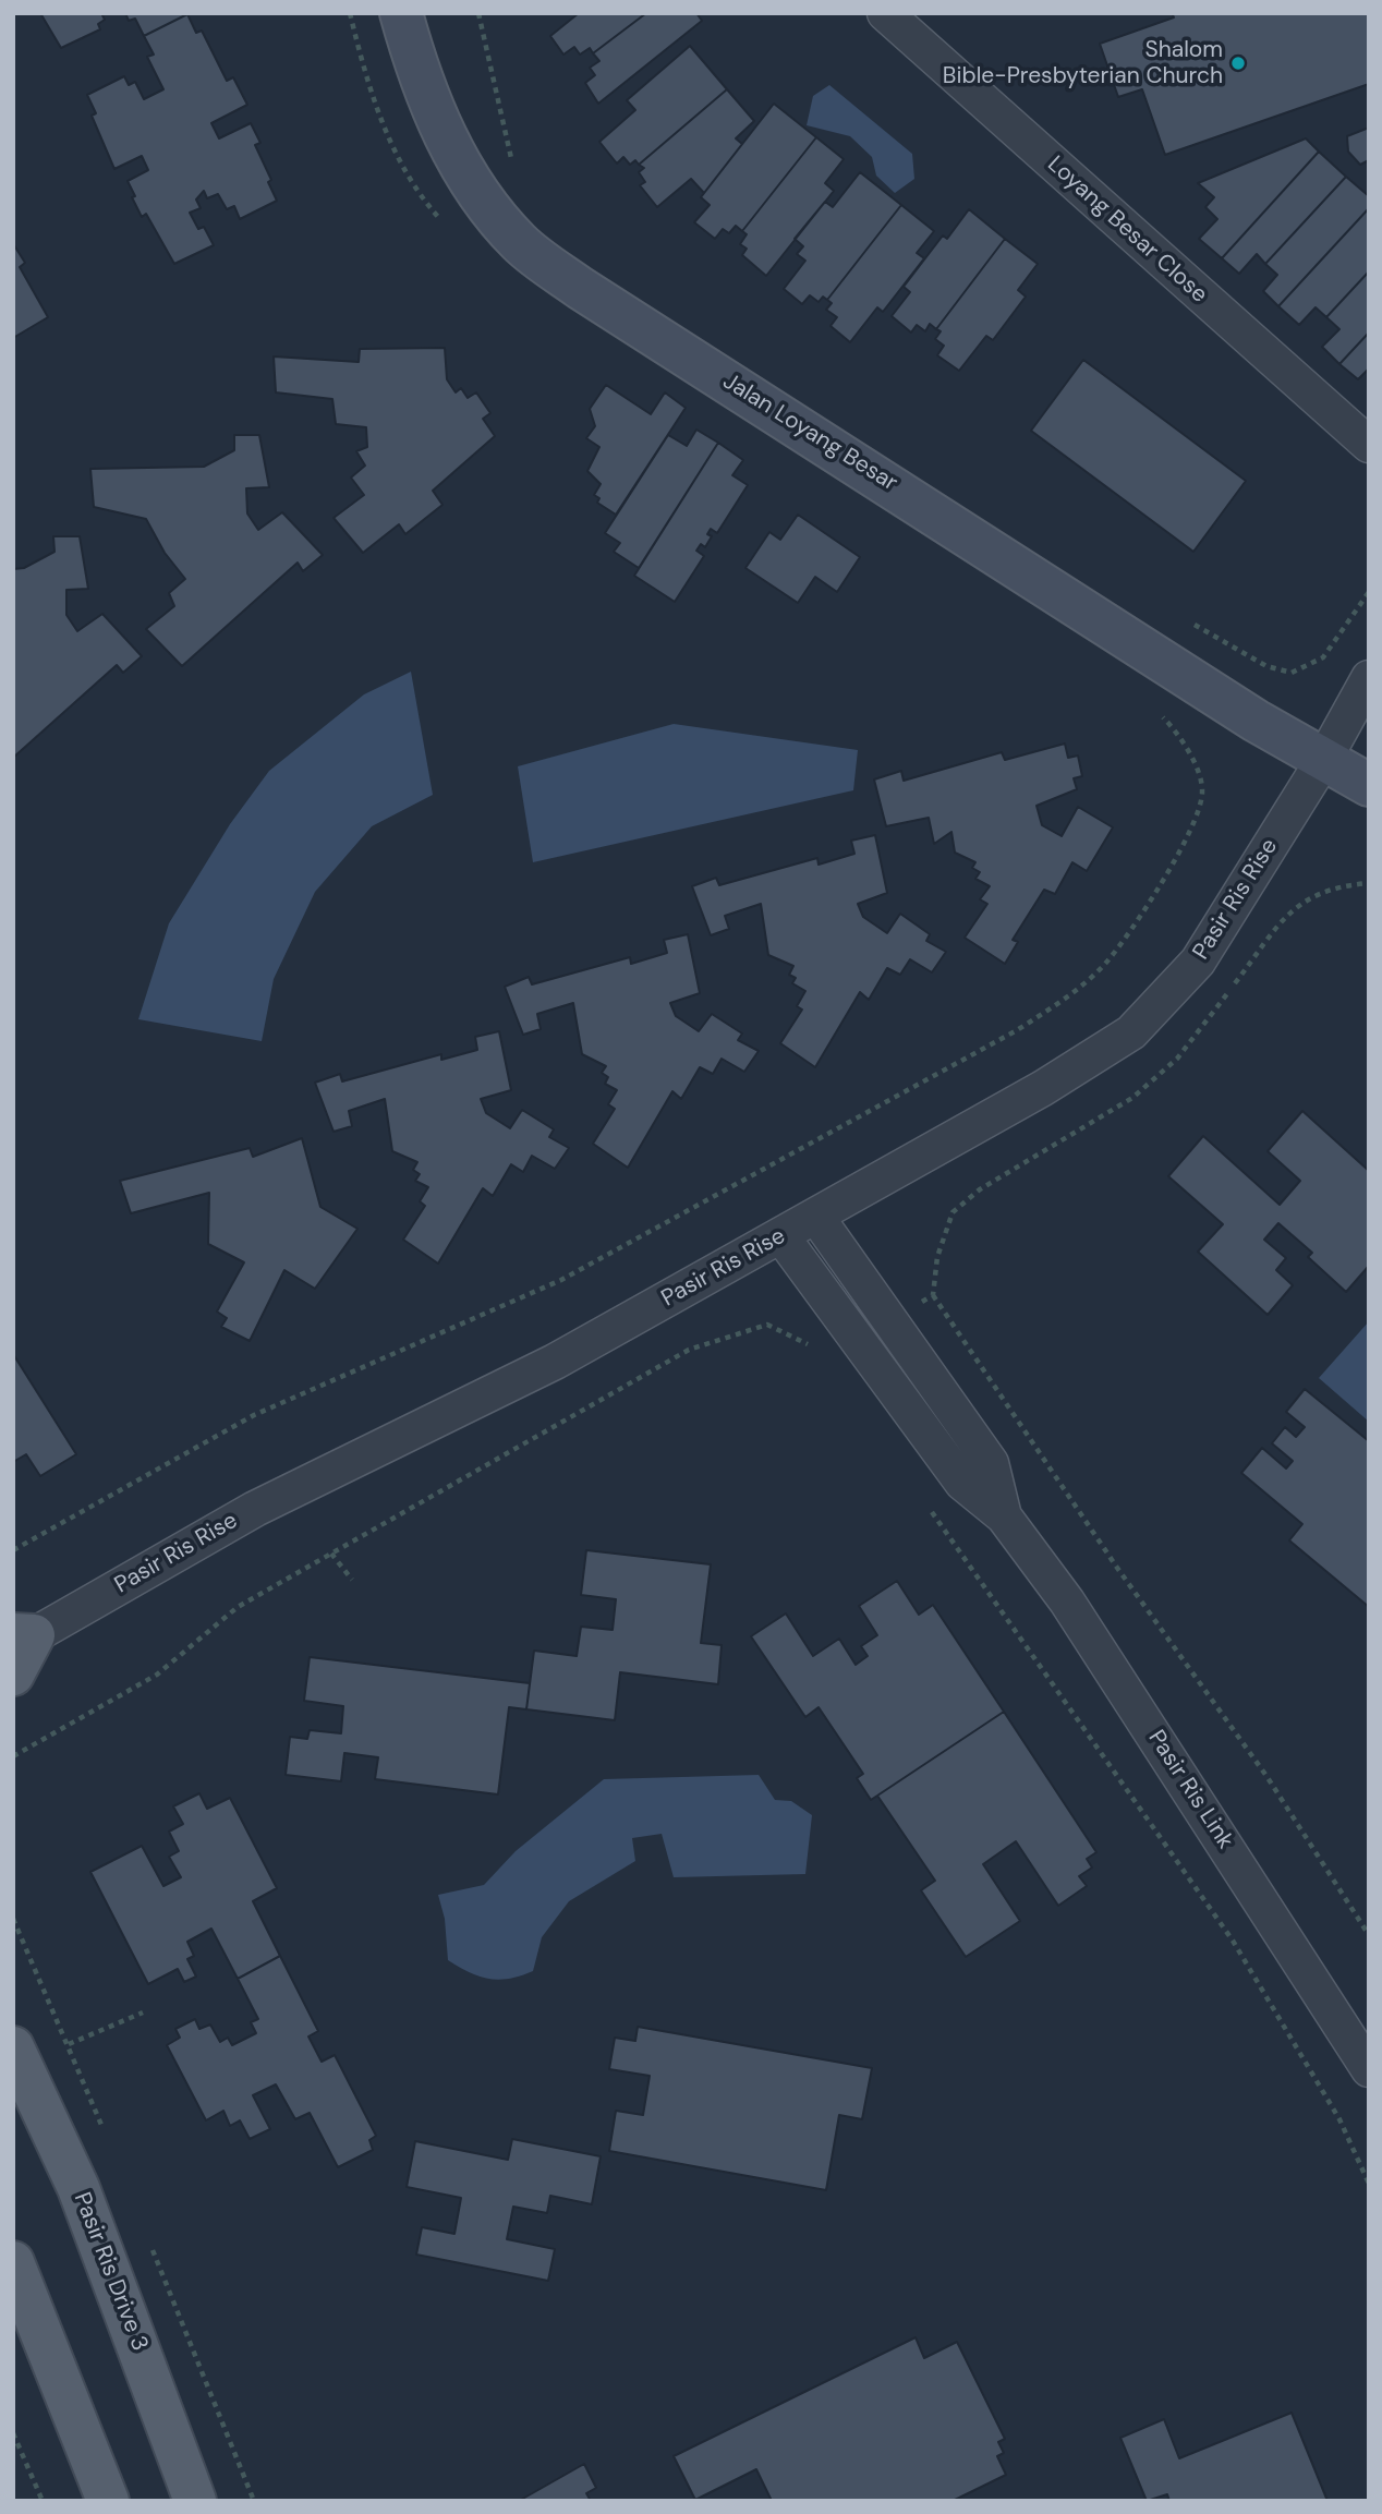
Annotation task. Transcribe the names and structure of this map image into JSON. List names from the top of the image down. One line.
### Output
{"streets":{"main road":["Pasir Ris Drive 3"],"street":["Loyang Besar Close","Jalan Loyang Besar","Pasir Ris Rise","Pasir Ris Link"]},"crossings":[["Jalan Loyang Besar","Pasir Ris Rise"],["Pasir Ris Rise","Pasir Ris Link"]],"places":["Shalom Bible-Presbyterian Church"]}
